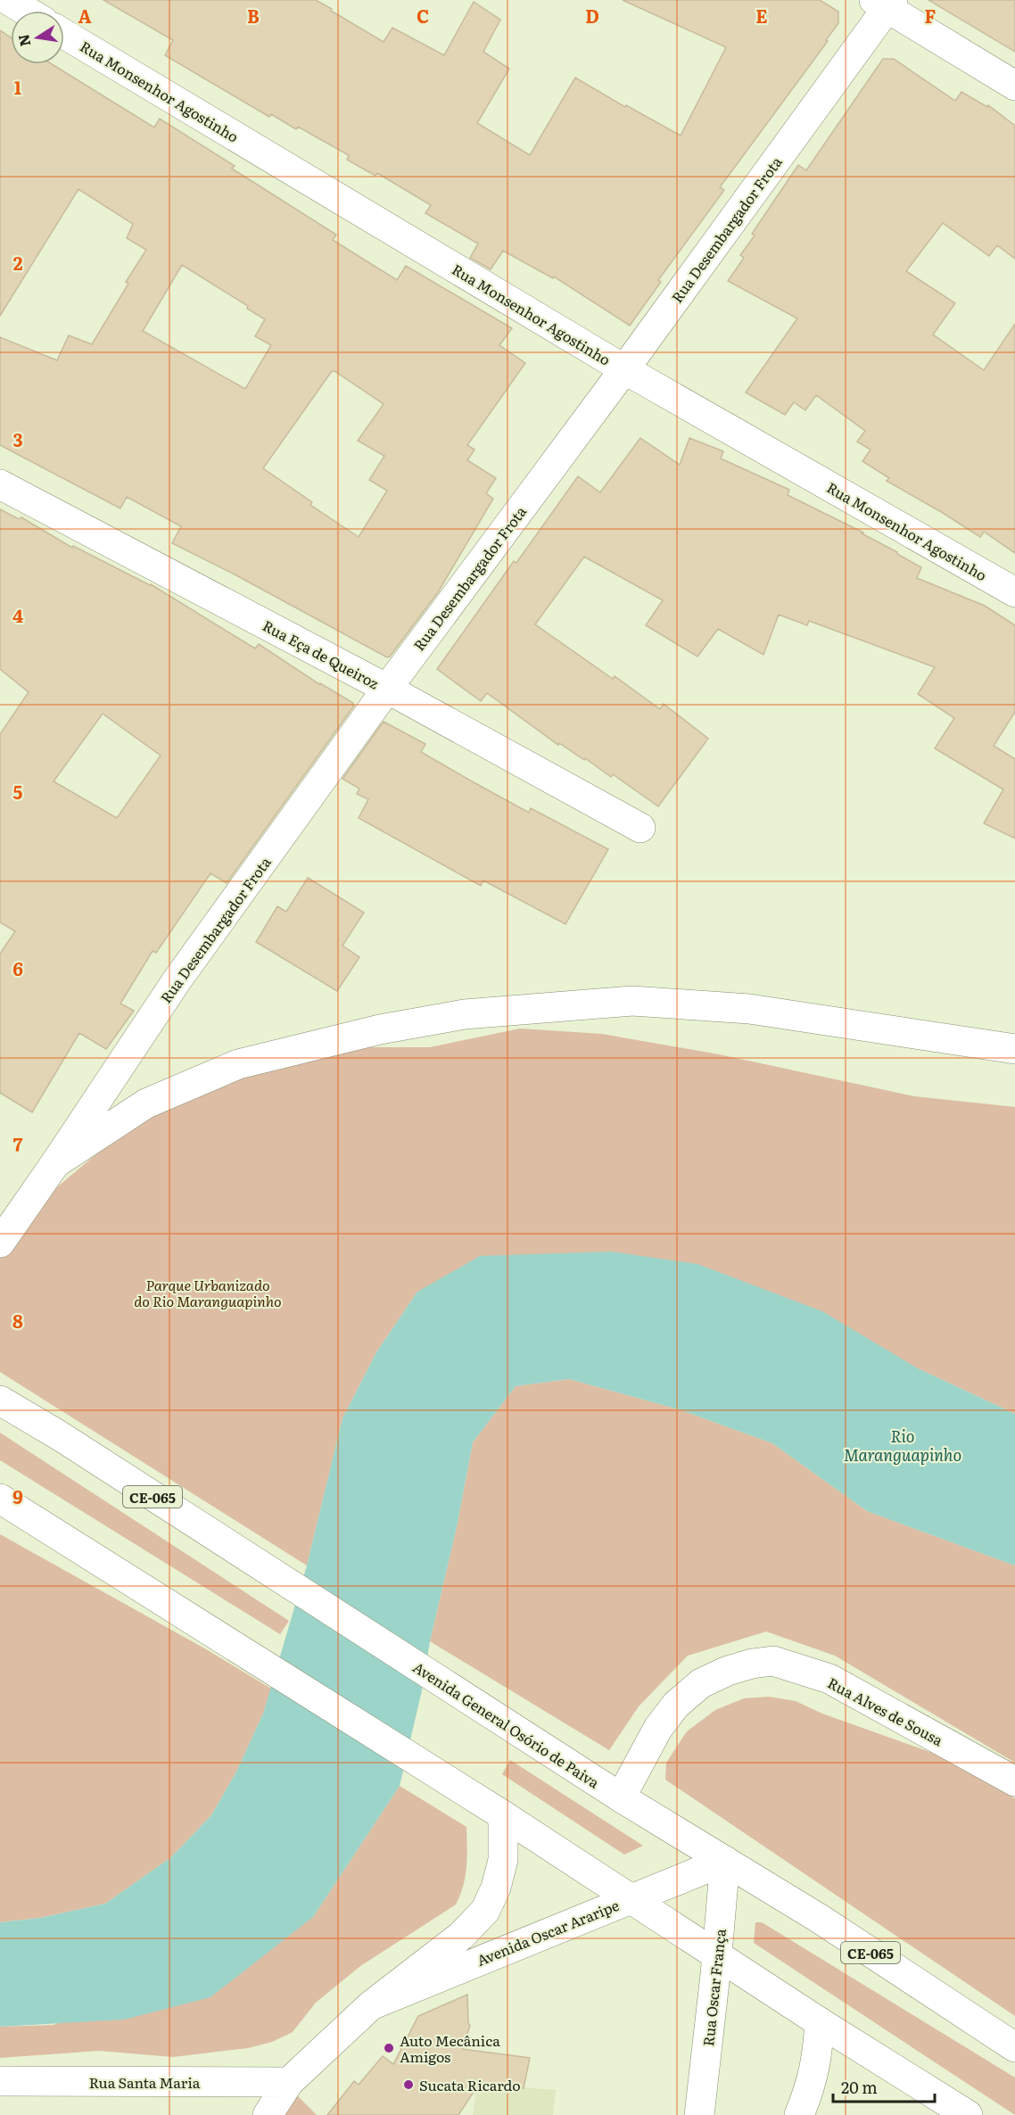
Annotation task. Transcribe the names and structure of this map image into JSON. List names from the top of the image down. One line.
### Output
{"streets":{"street":["Rua Monsenhor Agostinho","Rua Desembargador Frota","Rua Eça de Queiroz","CE-065","Rua Alves de Sousa","Avenida General Osório de Paiva","Avenida Oscar Araripe","Rua Oscar França","Rua Santa Maria"]},"crossings":[["Rua Monsenhor Agostinho","Rua Desembargador Frota"],["Rua Desembargador Frota","Rua Eça de Queiroz"],["Rua Alves de Sousa","Avenida General Osório de Paiva"],["Avenida General Osório de Paiva","Avenida Oscar Araripe"],["Avenida General Osório de Paiva","Rua Oscar França"],["Avenida Oscar Araripe","Rua Oscar França"],["Avenida Oscar Araripe","Rua Santa Maria"]],"water":["Rio Maranguapinho"],"parks":["Parque Urbanizado do Rio Maranguapinho"],"places":["Auto Mecânica Amigos","Sucata Ricardo"],"scale_bar":"20 m","north":"left","grid":{"columns":["A","B","C","D","E","F"],"rows":["1","2","3","4","5","6","7","8","9"]}}
